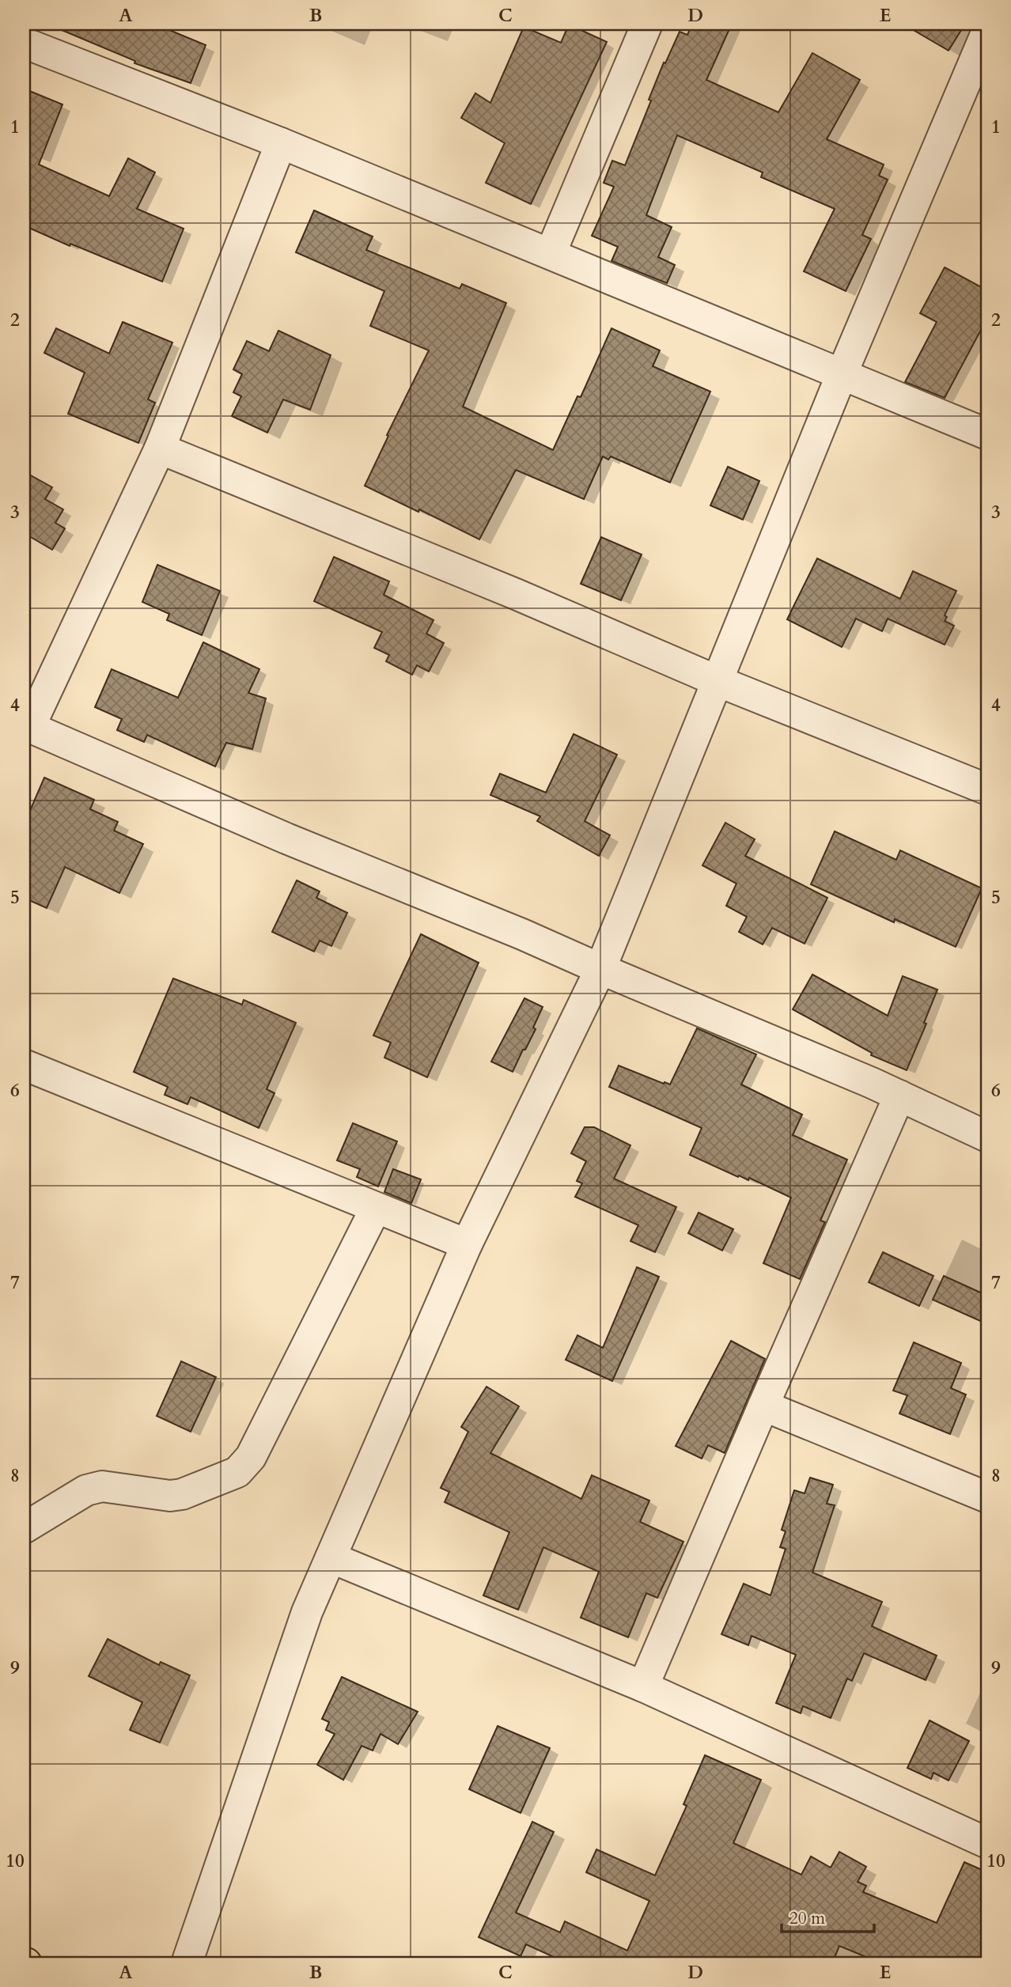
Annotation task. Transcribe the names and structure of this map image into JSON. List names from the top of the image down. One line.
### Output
{"scale_bar":"20 m","grid":{"columns":["A","B","C","D","E"],"rows":["1","2","3","4","5","6","7","8","9","10"]}}
